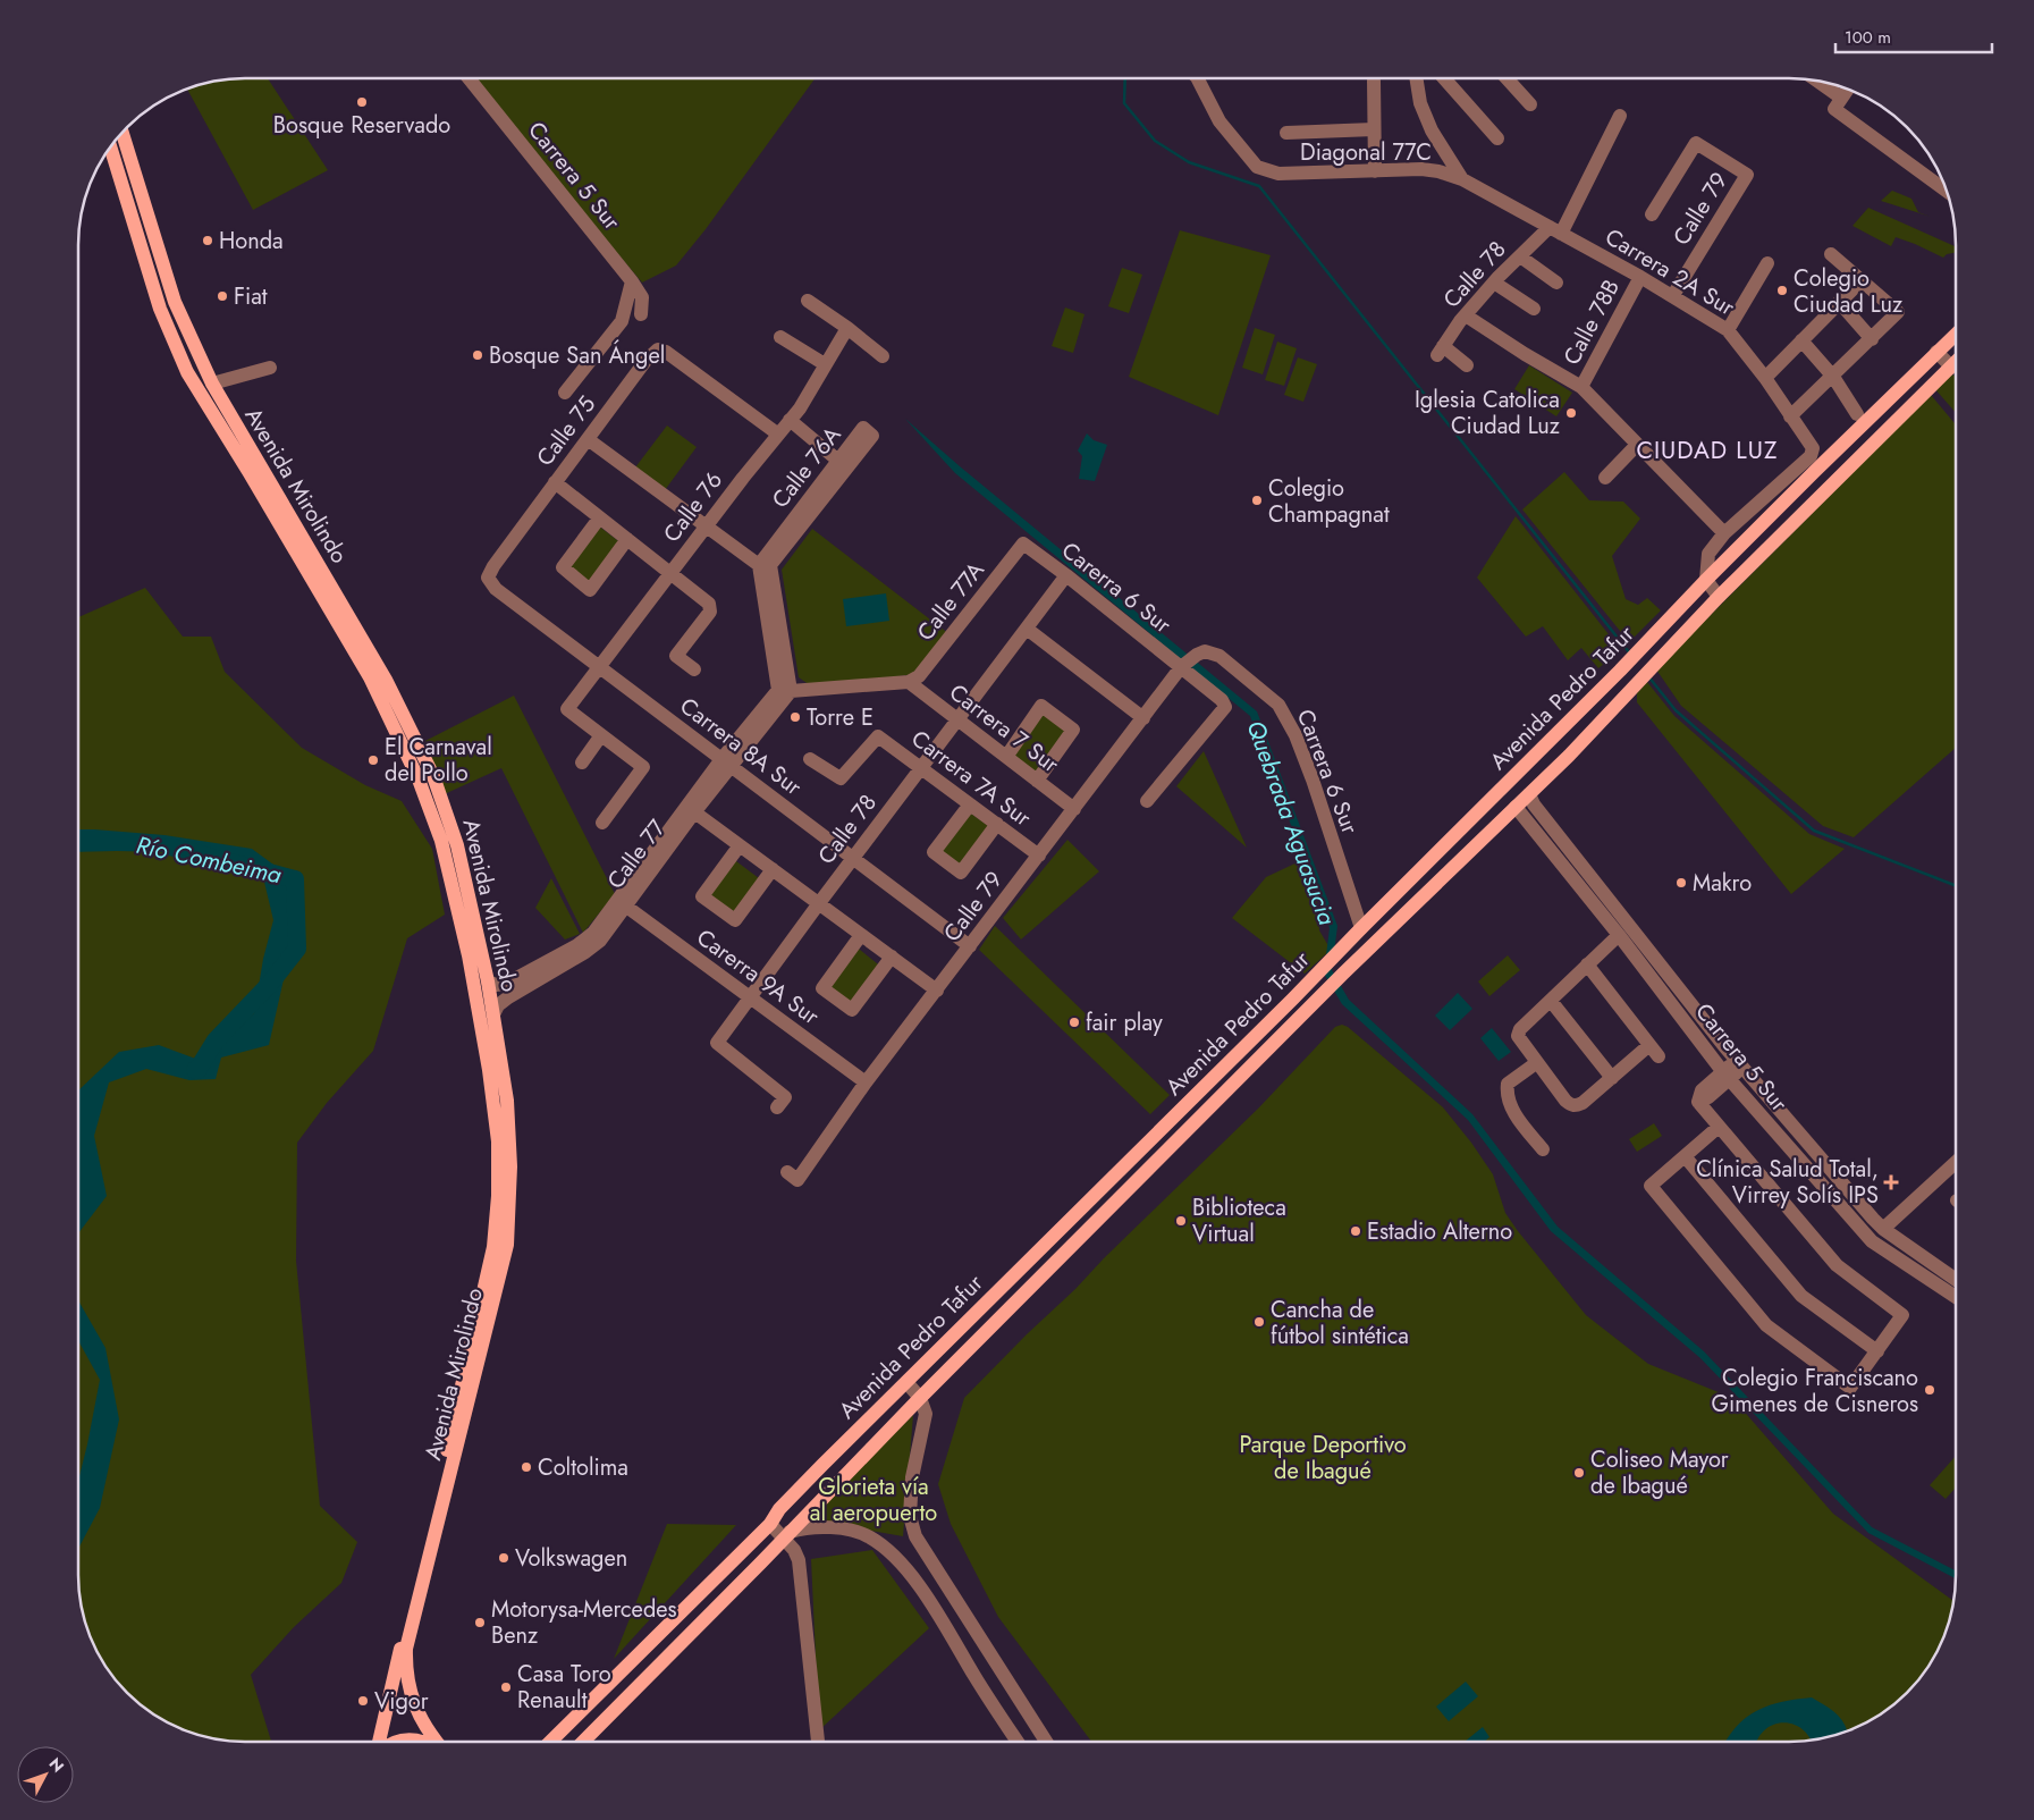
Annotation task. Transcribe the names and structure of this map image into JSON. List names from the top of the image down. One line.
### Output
{"streets":{"main road":["Avenida Mirolindo","Avenida Pedro Tafur"],"street":["Diagonal 77C","Carrera 5 Sur","Calle 79","Carrera 2A Sur","Calle 78","Calle 78B","Calle 75","Calle 76A","Calle 76","Carerra 6 Sur","Calle 77A","Carrera 7 Sur","Carrera 8A Sur","Carrera 6 Sur","Carrera 7A Sur","Calle 77","Carerra 9A Sur"]},"crossings":[["Diagonal 77C","Carrera 2A Sur"],["Carrera 5 Sur","Avenida Pedro Tafur"],["Calle 79","Carrera 2A Sur"],["Calle 79","Carerra 6 Sur"],["Calle 79","Carrera 7 Sur"],["Calle 79","Carrera 8A Sur"],["Calle 79","Carrera 6 Sur"],["Calle 79","Carrera 7A Sur"],["Calle 79","Carerra 9A Sur"],["Carrera 2A Sur","Calle 78"],["Carrera 2A Sur","Calle 78B"],["Calle 78","Carerra 6 Sur"],["Calle 78","Carrera 7 Sur"],["Calle 78","Carrera 8A Sur"],["Calle 78","Carrera 7A Sur"],["Calle 78","Carerra 9A Sur"],["Calle 75","Calle 76"],["Calle 75","Carrera 8A Sur"],["Avenida Mirolindo","Calle 77"],["Calle 76","Carrera 8A Sur"],["Carerra 6 Sur","Calle 77A"],["Carerra 6 Sur","Carrera 6 Sur"],["Calle 77A","Carrera 7 Sur"],["Avenida Pedro Tafur","Carrera 6 Sur"],["Carrera 8A Sur","Calle 77"],["Calle 77","Carerra 9A Sur"]],"districts":["CIUDAD LUZ"],"water":["Quebrada Aguasucia","Río Combeima"],"parks":["Parque Deportivo de Ibagué","Glorieta vía al aeropuerto"],"places":{"other":["Bosque Reservado","Honda","Colegio Ciudad Luz","Fiat","Bosque San Ángel","Iglesia Catolica Ciudad Luz","Colegio Champagnat","Torre E","El Carnaval del Pollo","Makro","fair play","Biblioteca Virtual","Estadio Alterno","Cancha de fútbol sintética","Colegio Franciscano Gimenes de Cisneros","Coltolima","Coliseo Mayor de Ibagué","Volkswagen","Motorysa-Mercedes Benz","Casa Toro Renault","Vigor"],"health":["Clínica Salud Total, Virrey Solís IPS"]},"scale_bar":"100 m","north":"top right"}
